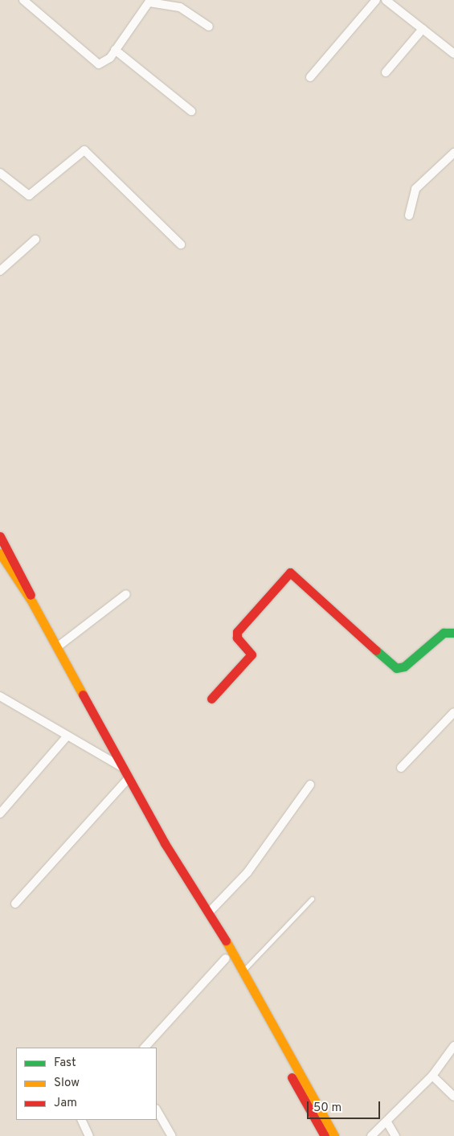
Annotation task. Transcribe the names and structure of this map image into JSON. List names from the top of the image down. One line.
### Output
{"legend":["Fast","Slow","Jam"],"scale_bar":"50 m"}
